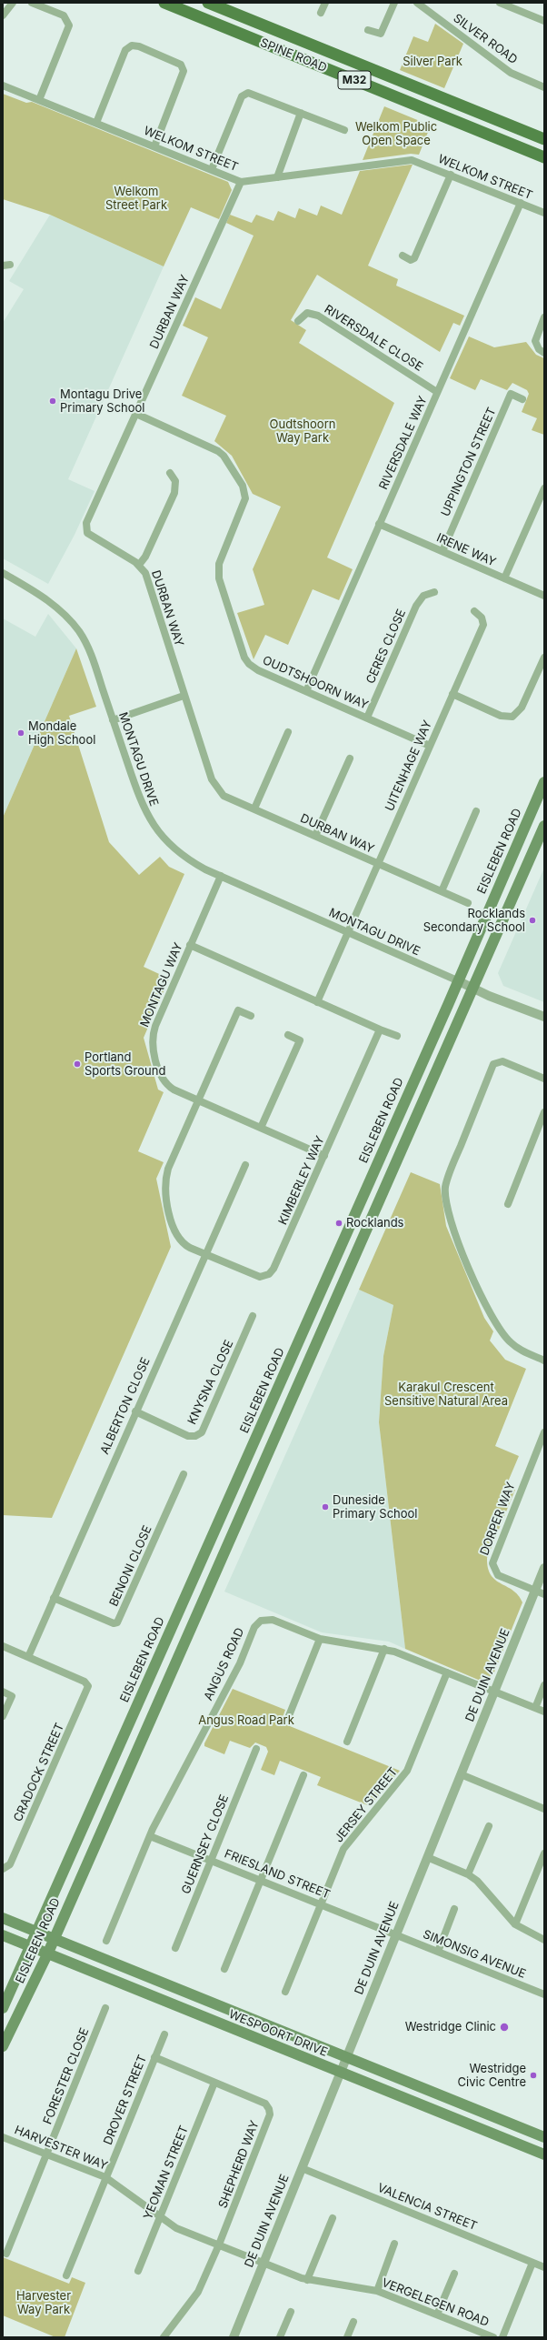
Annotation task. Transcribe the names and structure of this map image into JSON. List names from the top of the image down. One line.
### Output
{"streets":{"main road":["SPINE ROAD","M32","EISLEBEN ROAD","WESPOORT DRIVE"],"street":["SILVER ROAD","WELKOM STREET","DURBAN WAY","RIVERSDALE CLOSE","RIVERSDALE WAY","UPPINGTON STREET","IRENE WAY","CERES CLOSE","OUDTSHOORN WAY","MONTAGU DRIVE","UITENHAGE WAY","MONTAGU WAY","KIMBERLEY WAY","KNYSNA CLOSE","ALBERTON CLOSE","DORPER WAY","BENONI CLOSE","ANGUS ROAD","DE DUIN AVENUE","CRADOCK STREET","JERSEY STREET","GUERNSEY CLOSE","FRIESLAND STREET","SIMONSIG AVENUE","FORESTER CLOSE","DROVER STREET","HARVESTER WAY","SHEPHERD WAY","YEOMAN STREET","VALENCIA STREET","VERGELEGEN ROAD"]},"crossings":[["WELKOM STREET","DURBAN WAY"],["WELKOM STREET","RIVERSDALE WAY"],["DURBAN WAY","OUDTSHOORN WAY"],["DURBAN WAY","UITENHAGE WAY"],["RIVERSDALE CLOSE","RIVERSDALE WAY"],["RIVERSDALE WAY","IRENE WAY"],["RIVERSDALE WAY","OUDTSHOORN WAY"],["UPPINGTON STREET","IRENE WAY"],["CERES CLOSE","OUDTSHOORN WAY"],["OUDTSHOORN WAY","UITENHAGE WAY"],["MONTAGU DRIVE","UITENHAGE WAY"],["MONTAGU DRIVE","EISLEBEN ROAD"],["MONTAGU DRIVE","MONTAGU WAY"],["EISLEBEN ROAD","WESPOORT DRIVE"],["MONTAGU WAY","KIMBERLEY WAY"],["KIMBERLEY WAY","ALBERTON CLOSE"],["KNYSNA CLOSE","ALBERTON CLOSE"],["ALBERTON CLOSE","BENONI CLOSE"],["ALBERTON CLOSE","CRADOCK STREET"],["DORPER WAY","DE DUIN AVENUE"],["ANGUS ROAD","DE DUIN AVENUE"],["ANGUS ROAD","JERSEY STREET"],["ANGUS ROAD","FRIESLAND STREET"],["DE DUIN AVENUE","FRIESLAND STREET"],["DE DUIN AVENUE","SIMONSIG AVENUE"],["DE DUIN AVENUE","WESPOORT DRIVE"],["DE DUIN AVENUE","HARVESTER WAY"],["DE DUIN AVENUE","VALENCIA STREET"],["DE DUIN AVENUE","VERGELEGEN ROAD"],["JERSEY STREET","FRIESLAND STREET"],["GUERNSEY CLOSE","FRIESLAND STREET"],["FRIESLAND STREET","SIMONSIG AVENUE"],["FORESTER CLOSE","HARVESTER WAY"],["DROVER STREET","HARVESTER WAY"],["DROVER STREET","SHEPHERD WAY"],["HARVESTER WAY","SHEPHERD WAY"],["HARVESTER WAY","YEOMAN STREET"],["HARVESTER WAY","VERGELEGEN ROAD"],["SHEPHERD WAY","YEOMAN STREET"]],"parks":["Silver Park","Welkom Public Open Space","Welkom Street Park","Oudtshoorn Way Park","Karakul Crescent Sensitive Natural Area","Angus Road Park","Harvester Way Park"],"places":["Montagu Drive Primary School","Mondale High School","Rocklands Secondary School","Portland Sports Ground","Rocklands","Duneside Primary School","Westridge Clinic","Westridge Civic Centre"]}
